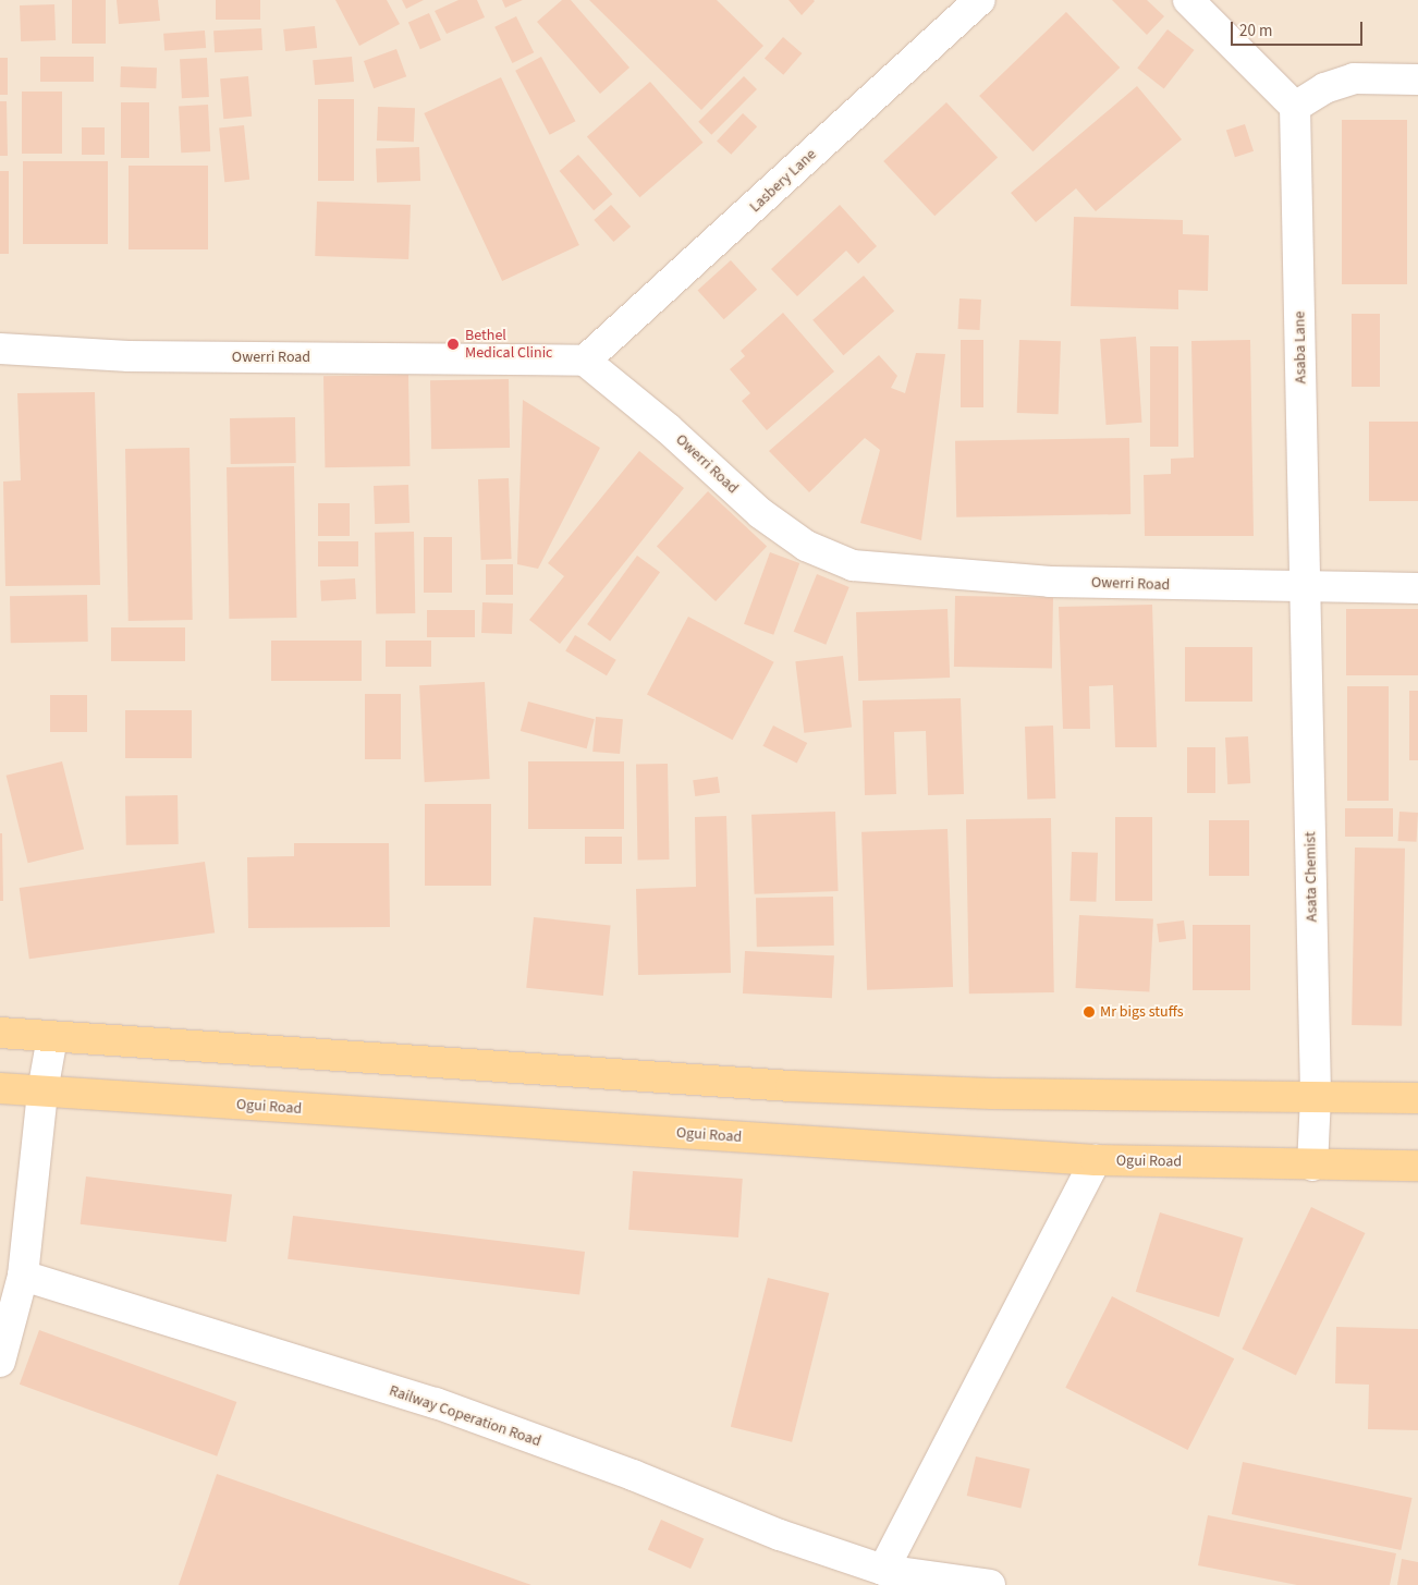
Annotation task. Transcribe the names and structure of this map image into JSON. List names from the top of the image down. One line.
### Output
{"streets":{"main road":["Ogui Road"],"street":["Lasbery Lane","Asaba Lane","Owerri Road","Asata Chemist","Railway Coperation Road"]},"crossings":[["Lasbery Lane","Owerri Road"],["Asaba Lane","Owerri Road"],["Asaba Lane","Asata Chemist"],["Owerri Road","Asata Chemist"],["Asata Chemist","Ogui Road"]],"places":["Bethel Medical Clinic","Mr bigs stuffs"],"scale_bar":"20 m"}
